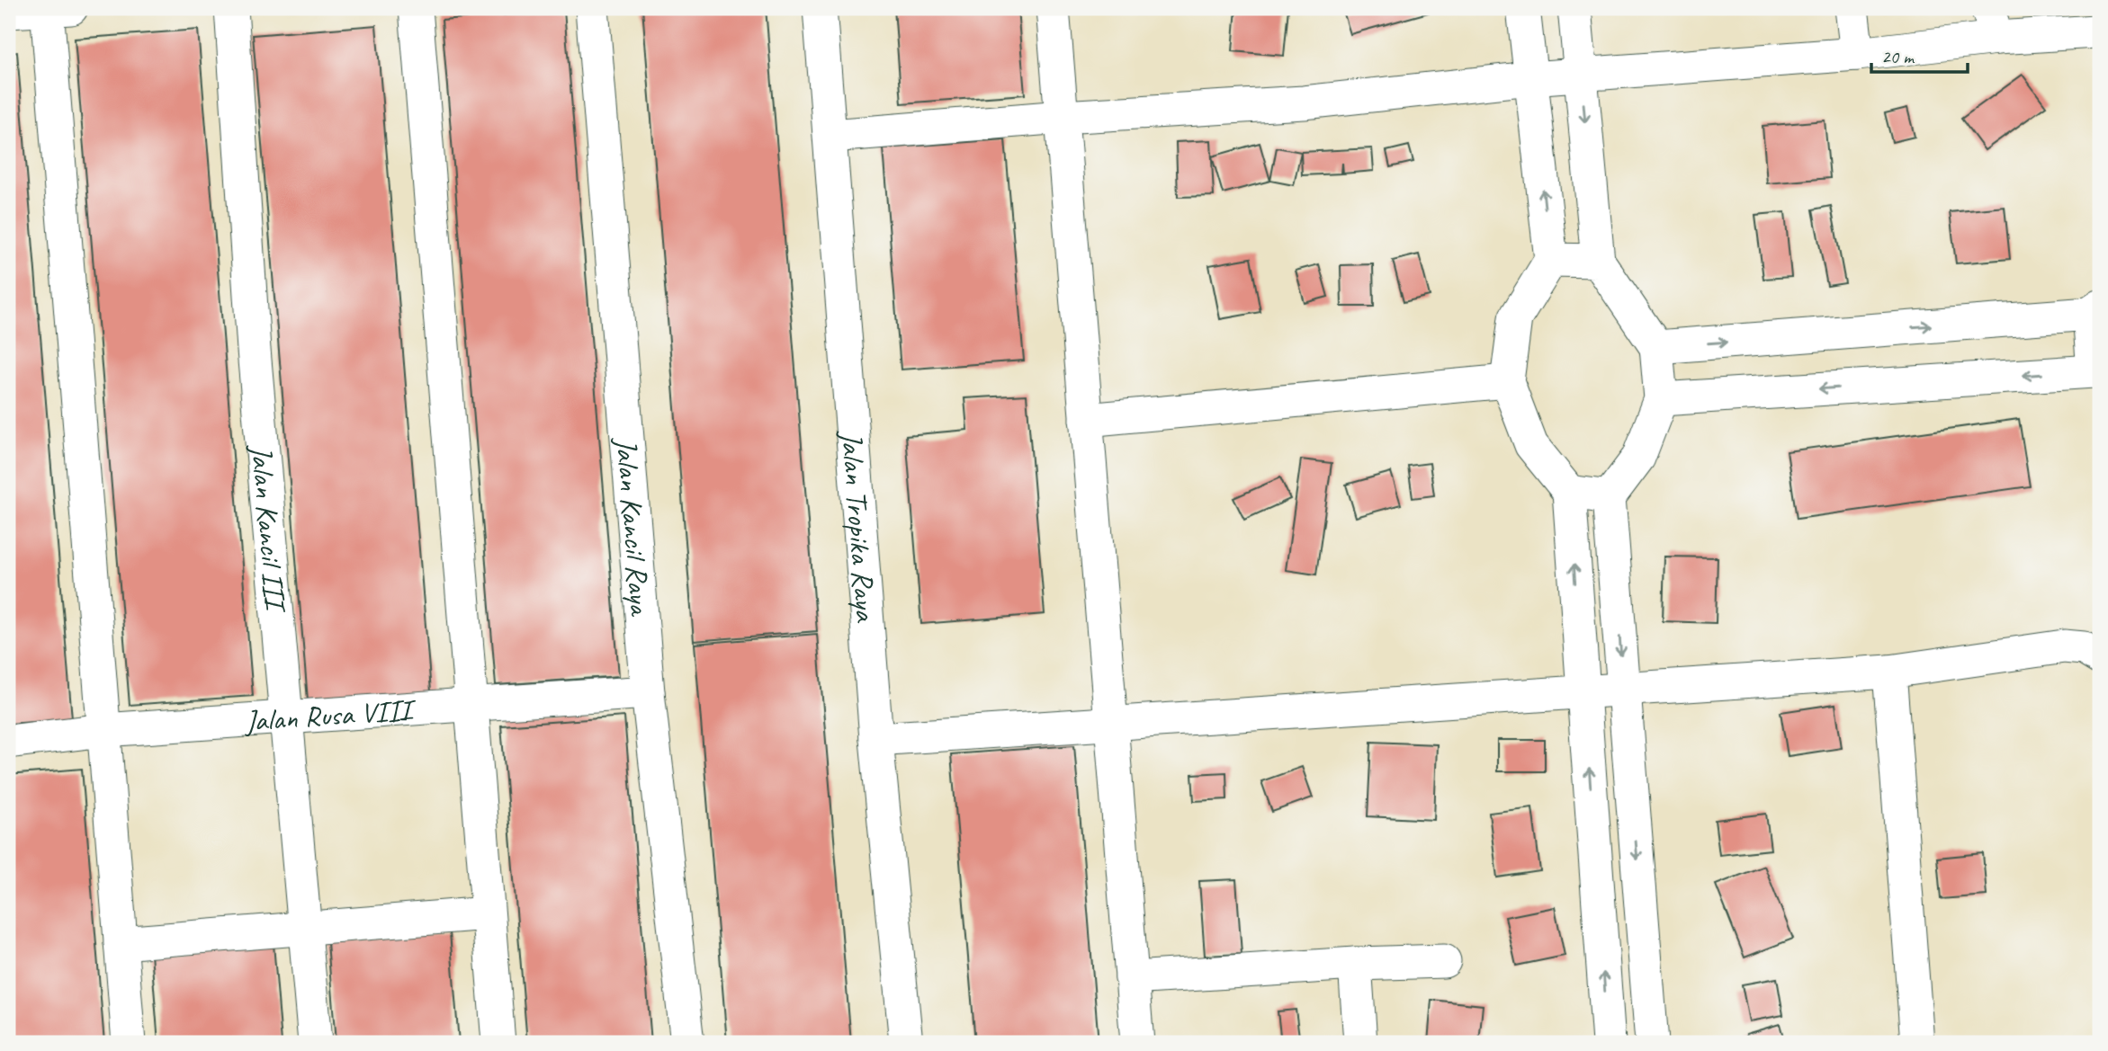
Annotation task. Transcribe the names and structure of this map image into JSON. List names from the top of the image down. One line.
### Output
{"streets":{"street":["Jalan Kancil III","Jalan Kancil Raya","Jalan Tropika Raya","Jalan Rusa VIII"]},"crossings":[["Jalan Kancil III","Jalan Rusa VIII"],["Jalan Kancil Raya","Jalan Rusa VIII"]],"scale_bar":"20 m"}
